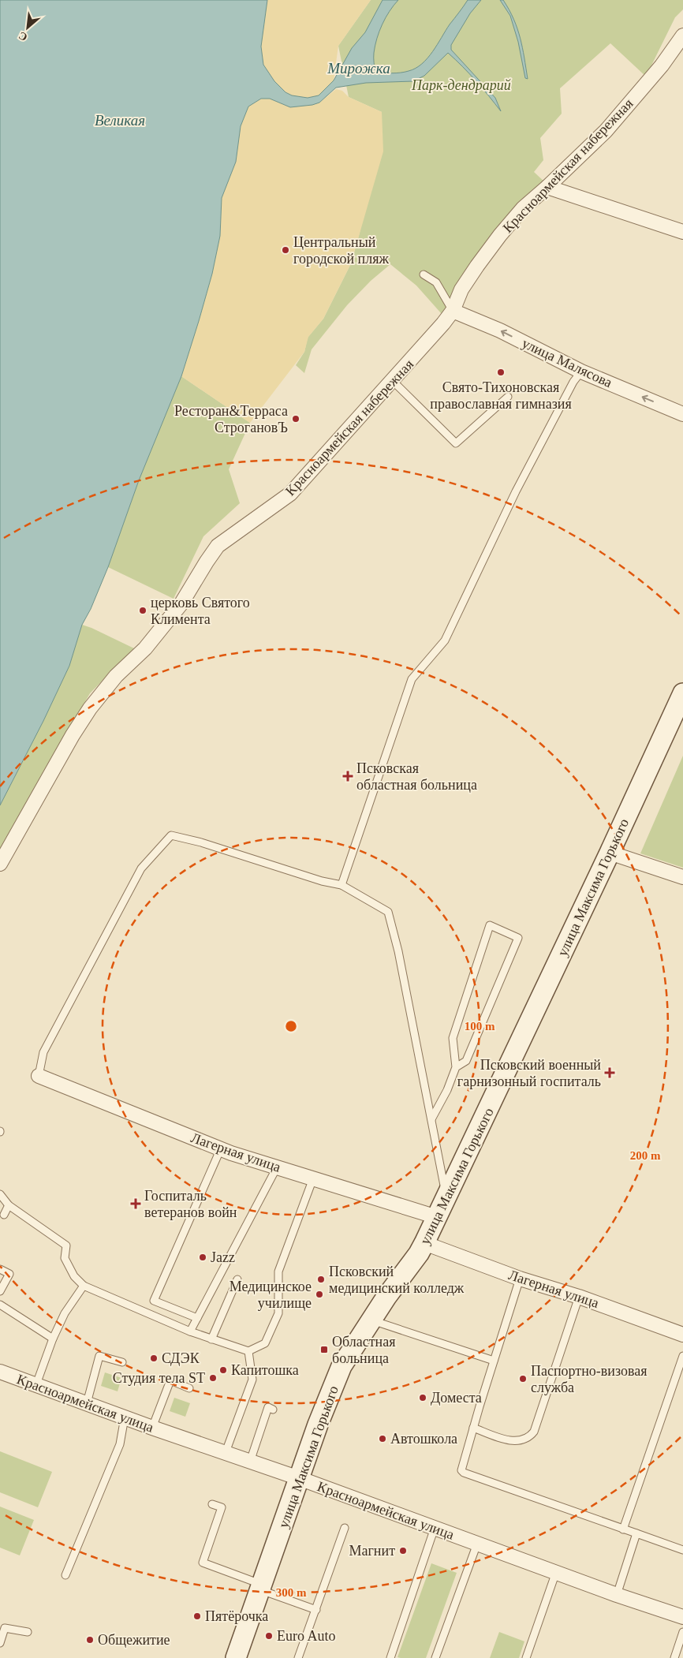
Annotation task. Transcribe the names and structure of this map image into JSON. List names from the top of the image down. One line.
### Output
{"streets":{"main road":["улица Максима Горького"],"street":["Красноармейская набережная","улица Малясова","Лагерная улица","Красноармейская улица"]},"crossings":[["Красноармейская набережная","улица Малясова"],["улица Максима Горького","Лагерная улица"],["улица Максима Горького","Красноармейская улица"]],"one_way":["улица Малясова"],"water":["Мирожка","Великая"],"parks":["Парк-дендрарий"],"places":{"other":["Центральный городской пляж","Свято-Тихоновская православная гимназия","Ресторан&Терраса СтрогановЪ","церковь Святого Климента","Jazz","Псковский медицинский колледж","Медицинское училище","СДЭК","Капитошка","Студия тела ST","Паспортно-визовая служба","Доместа","Автошкола","Магнит","Пятёрочка","Euro Auto","Общежитие"],"health":["Псковская областная больница","Псковский военный гарнизонный госпиталь","Госпиталь ветеранов войн"],"transit":["Областная больница"]},"north":"bottom left","rings":["100 m","200 m","300 m"]}
